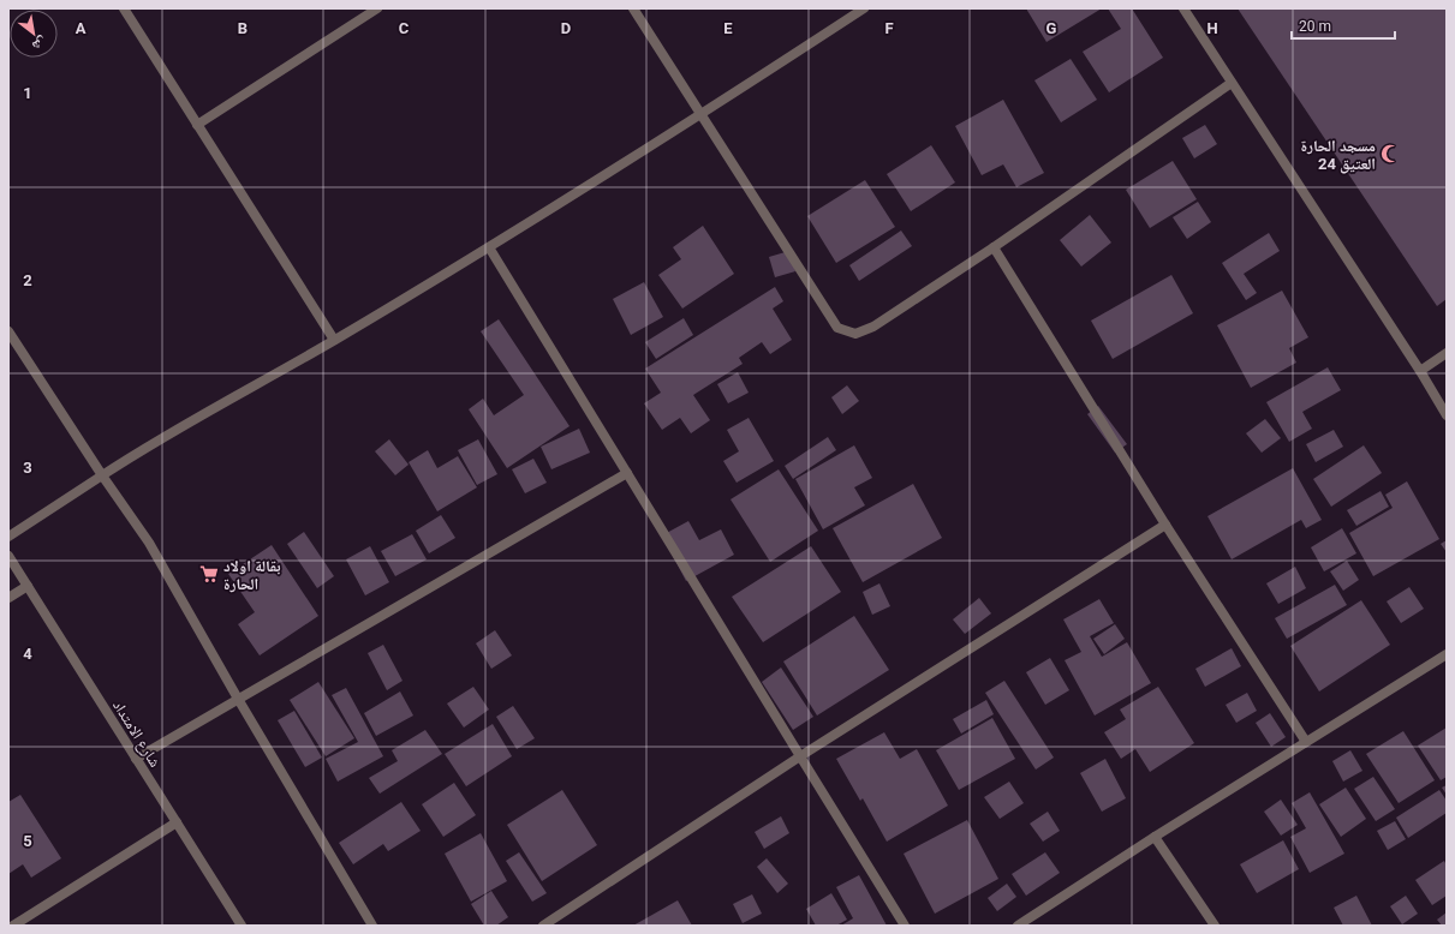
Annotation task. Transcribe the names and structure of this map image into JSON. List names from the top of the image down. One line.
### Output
{"streets":{"street":["شارع الامتداد"]},"places":{"mosque":["مسجد الحارة 24 العتيق"],"supermarket":["بقالة اولاد الحارة"]},"scale_bar":"20 m","north":"bottom right","grid":{"columns":["A","B","C","D","E","F","G","H"],"rows":["1","2","3","4","5"]}}
